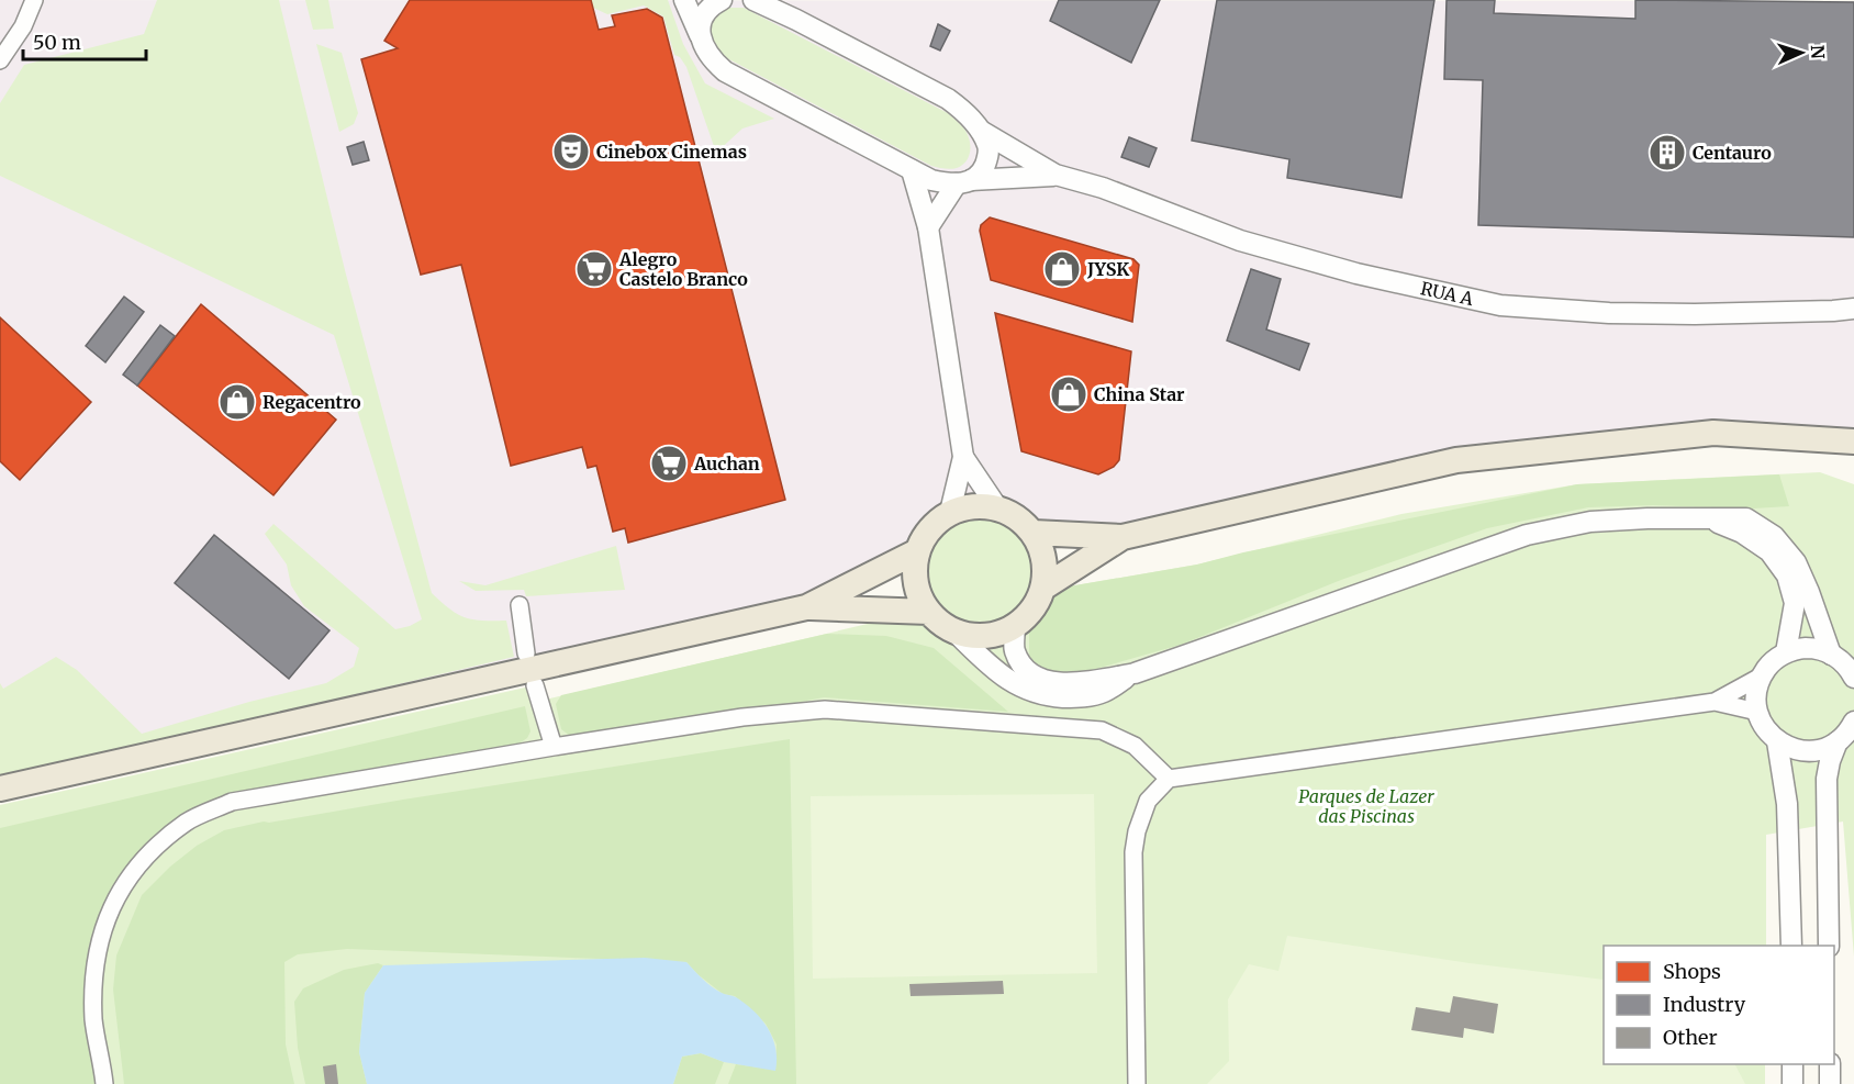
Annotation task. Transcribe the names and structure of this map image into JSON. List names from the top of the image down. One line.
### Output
{"streets":{"street":["RUA A"]},"parks":["Parques de Lazer das Piscinas"],"places":{"theatre":["Cinebox Cinemas"],"building":["Centauro"],"supermarket":["Alegro Castelo Branco","Auchan"],"shop":["JYSK","China Star","Regacentro"]},"legend":["Shops","Industry","Other"],"scale_bar":"50 m","north":"right"}
